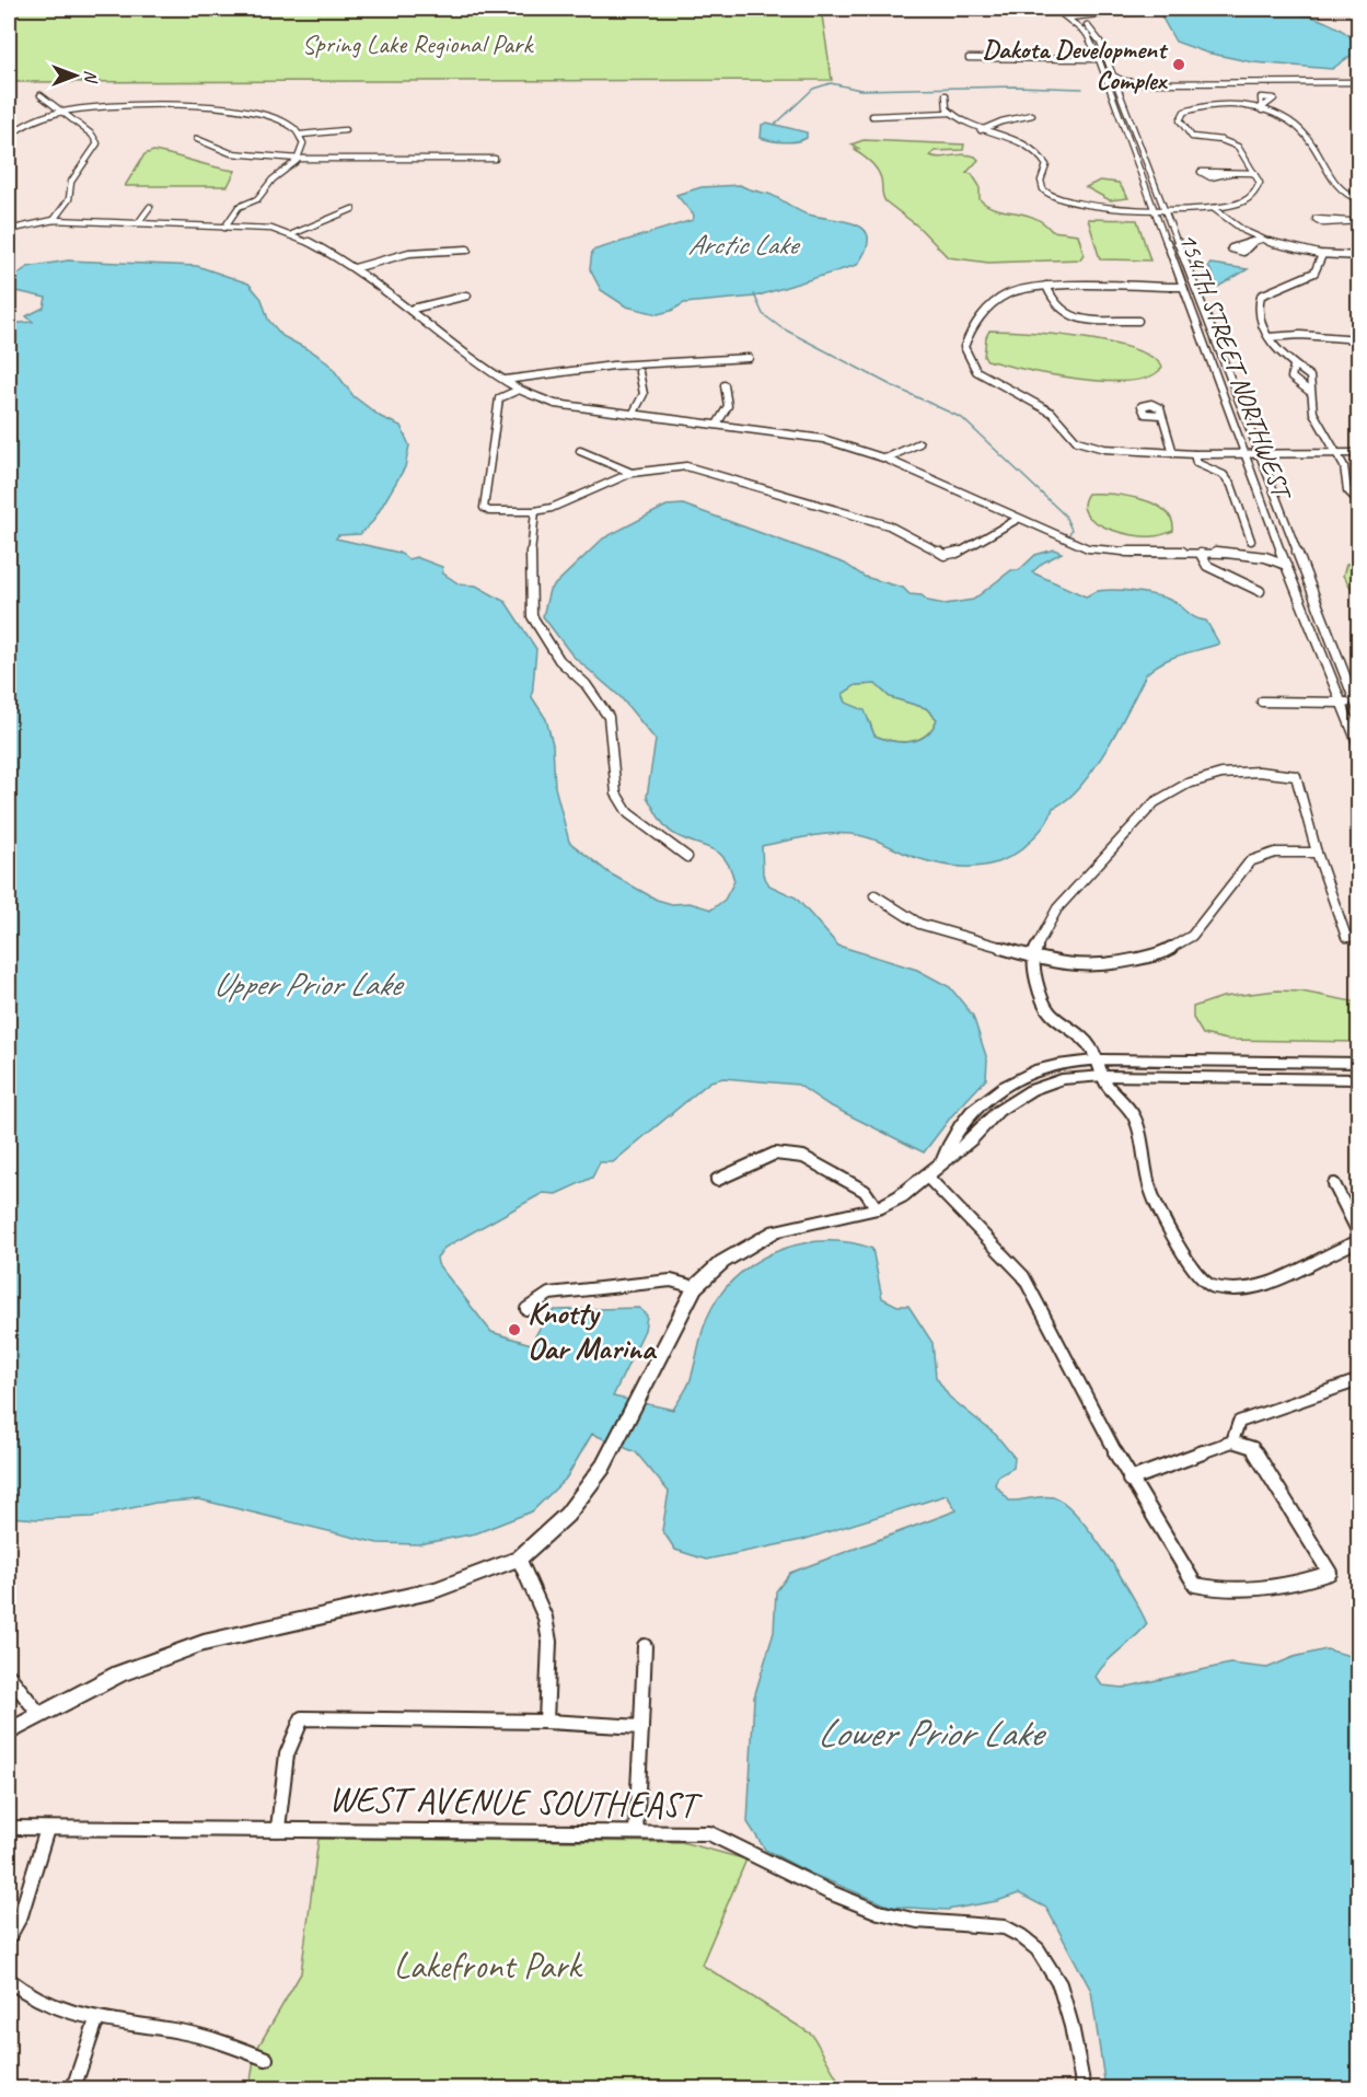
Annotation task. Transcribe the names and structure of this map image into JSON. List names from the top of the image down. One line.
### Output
{"streets":{"street":["154TH STREET NORTHWEST","WEST AVENUE SOUTHEAST"]},"water":["Arctic Lake","Upper Prior Lake","Lower Prior Lake"],"parks":["Spring Lake Regional Park","Lakefront Park"],"places":["Dakota Development Complex","Knotty Oar Marina"],"north":"right"}
